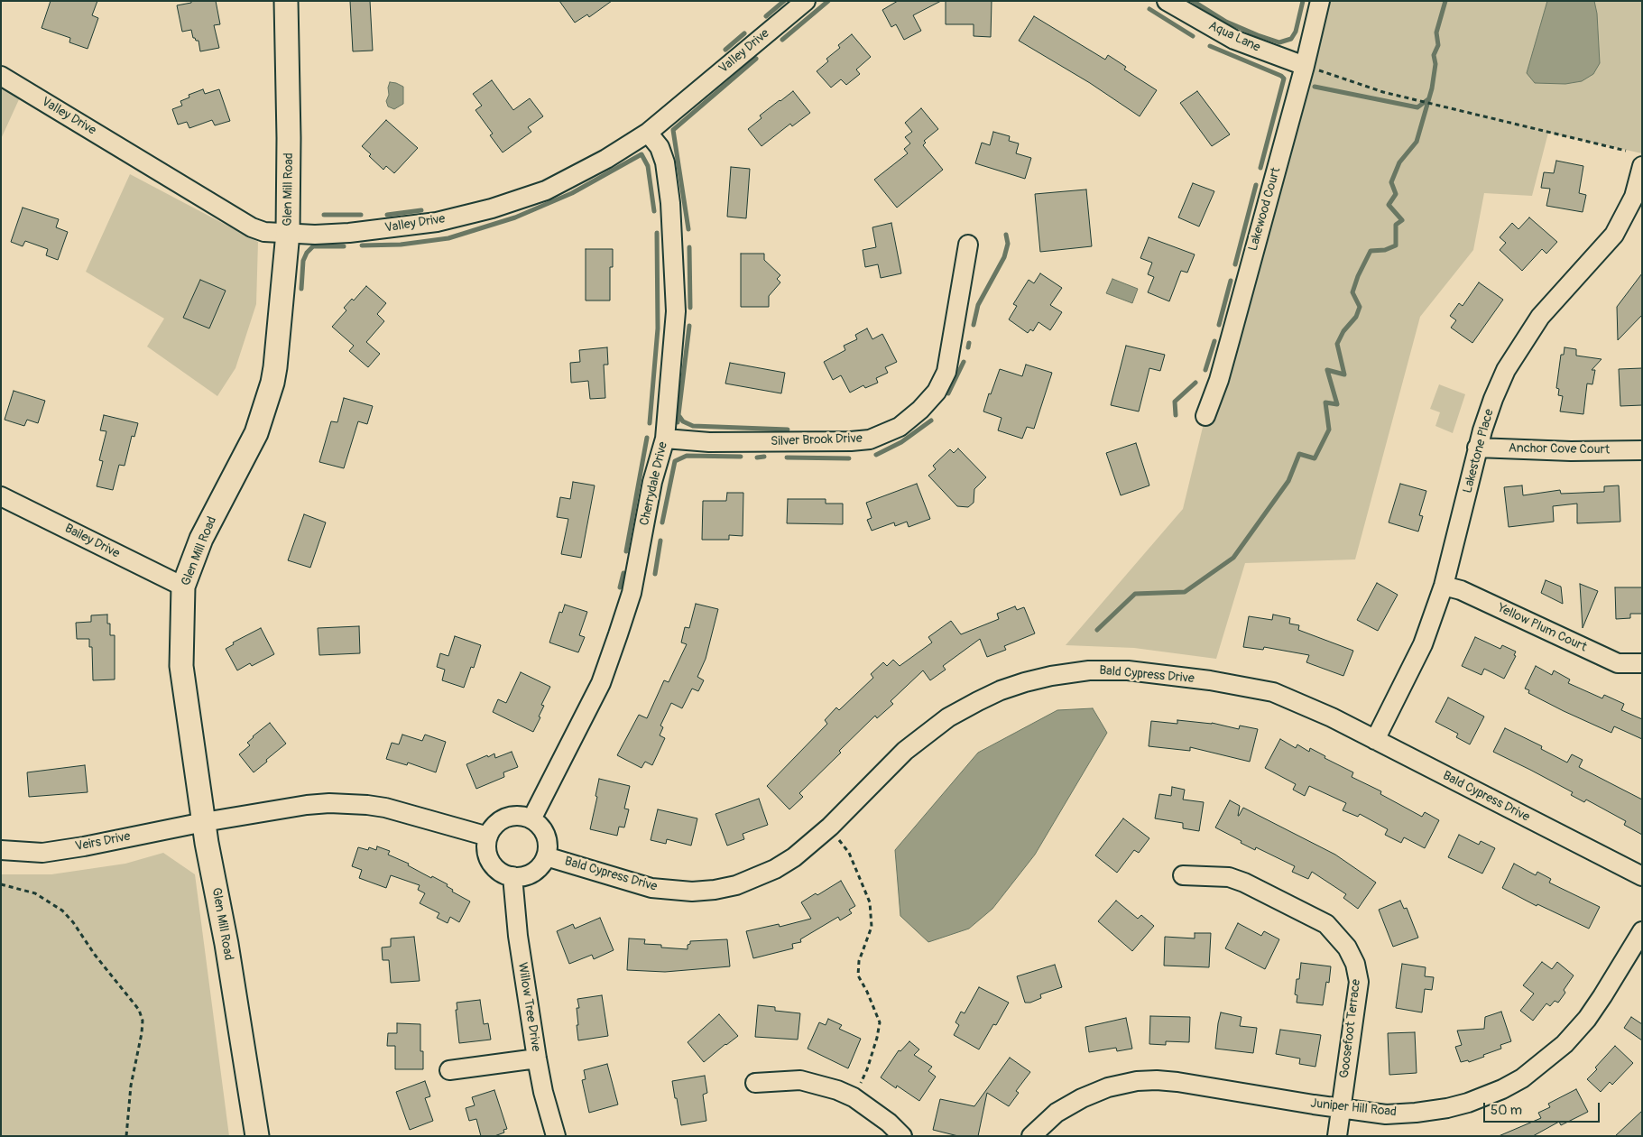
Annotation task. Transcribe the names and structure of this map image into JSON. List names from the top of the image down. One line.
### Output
{"streets":{"main road":["Glen Mill Road"],"street":["Aqua Lane","Valley Drive","Lakewood Court","Silver Brook Drive","Anchor Cove Court","Lakestone Place","Cherrydale Drive","Bailey Drive","Yellow Plum Court","Bald Cypress Drive","Veirs Drive","Willow Tree Drive","Goosefoot Terrace","Juniper Hill Road"]},"crossings":[["Aqua Lane","Lakewood Court"],["Valley Drive","Glen Mill Road"],["Valley Drive","Cherrydale Drive"],["Glen Mill Road","Bailey Drive"],["Glen Mill Road","Veirs Drive"],["Silver Brook Drive","Cherrydale Drive"],["Anchor Cove Court","Lakestone Place"],["Lakestone Place","Yellow Plum Court"],["Lakestone Place","Bald Cypress Drive"],["Cherrydale Drive","Bald Cypress Drive"],["Cherrydale Drive","Willow Tree Drive"],["Bald Cypress Drive","Willow Tree Drive"],["Goosefoot Terrace","Juniper Hill Road"]],"scale_bar":"50 m"}
